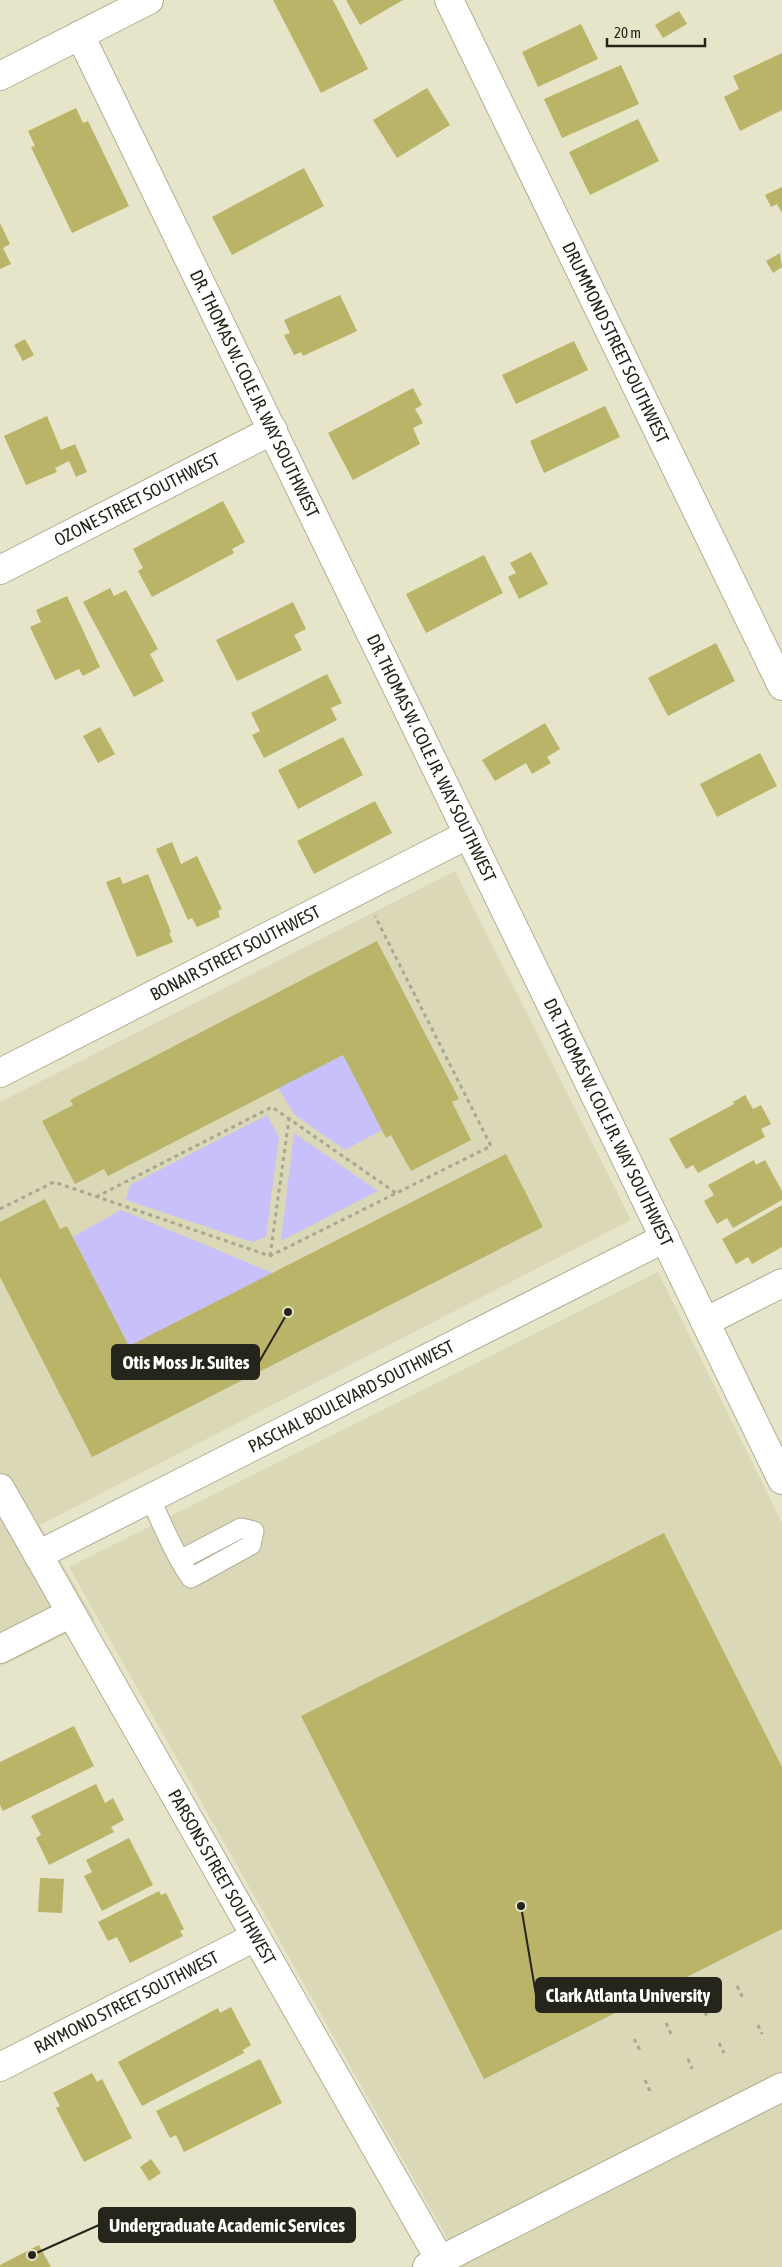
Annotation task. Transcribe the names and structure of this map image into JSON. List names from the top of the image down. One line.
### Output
{"streets":{"street":["DRUMMOND STREET SOUTHWEST","DR. THOMAS W. COLE JR. WAY SOUTHWEST","OZONE STREET SOUTHWEST","BONAIR STREET SOUTHWEST","PASCHAL BOULEVARD SOUTHWEST","PARSONS STREET SOUTHWEST","RAYMOND STREET SOUTHWEST"]},"crossings":[["DR. THOMAS W. COLE JR. WAY SOUTHWEST","OZONE STREET SOUTHWEST"],["DR. THOMAS W. COLE JR. WAY SOUTHWEST","BONAIR STREET SOUTHWEST"],["DR. THOMAS W. COLE JR. WAY SOUTHWEST","PASCHAL BOULEVARD SOUTHWEST"],["PASCHAL BOULEVARD SOUTHWEST","PARSONS STREET SOUTHWEST"],["PARSONS STREET SOUTHWEST","RAYMOND STREET SOUTHWEST"]],"places":["Otis Moss Jr. Suites","Clark Atlanta University","Undergraduate Academic Services"],"scale_bar":"20 m"}
